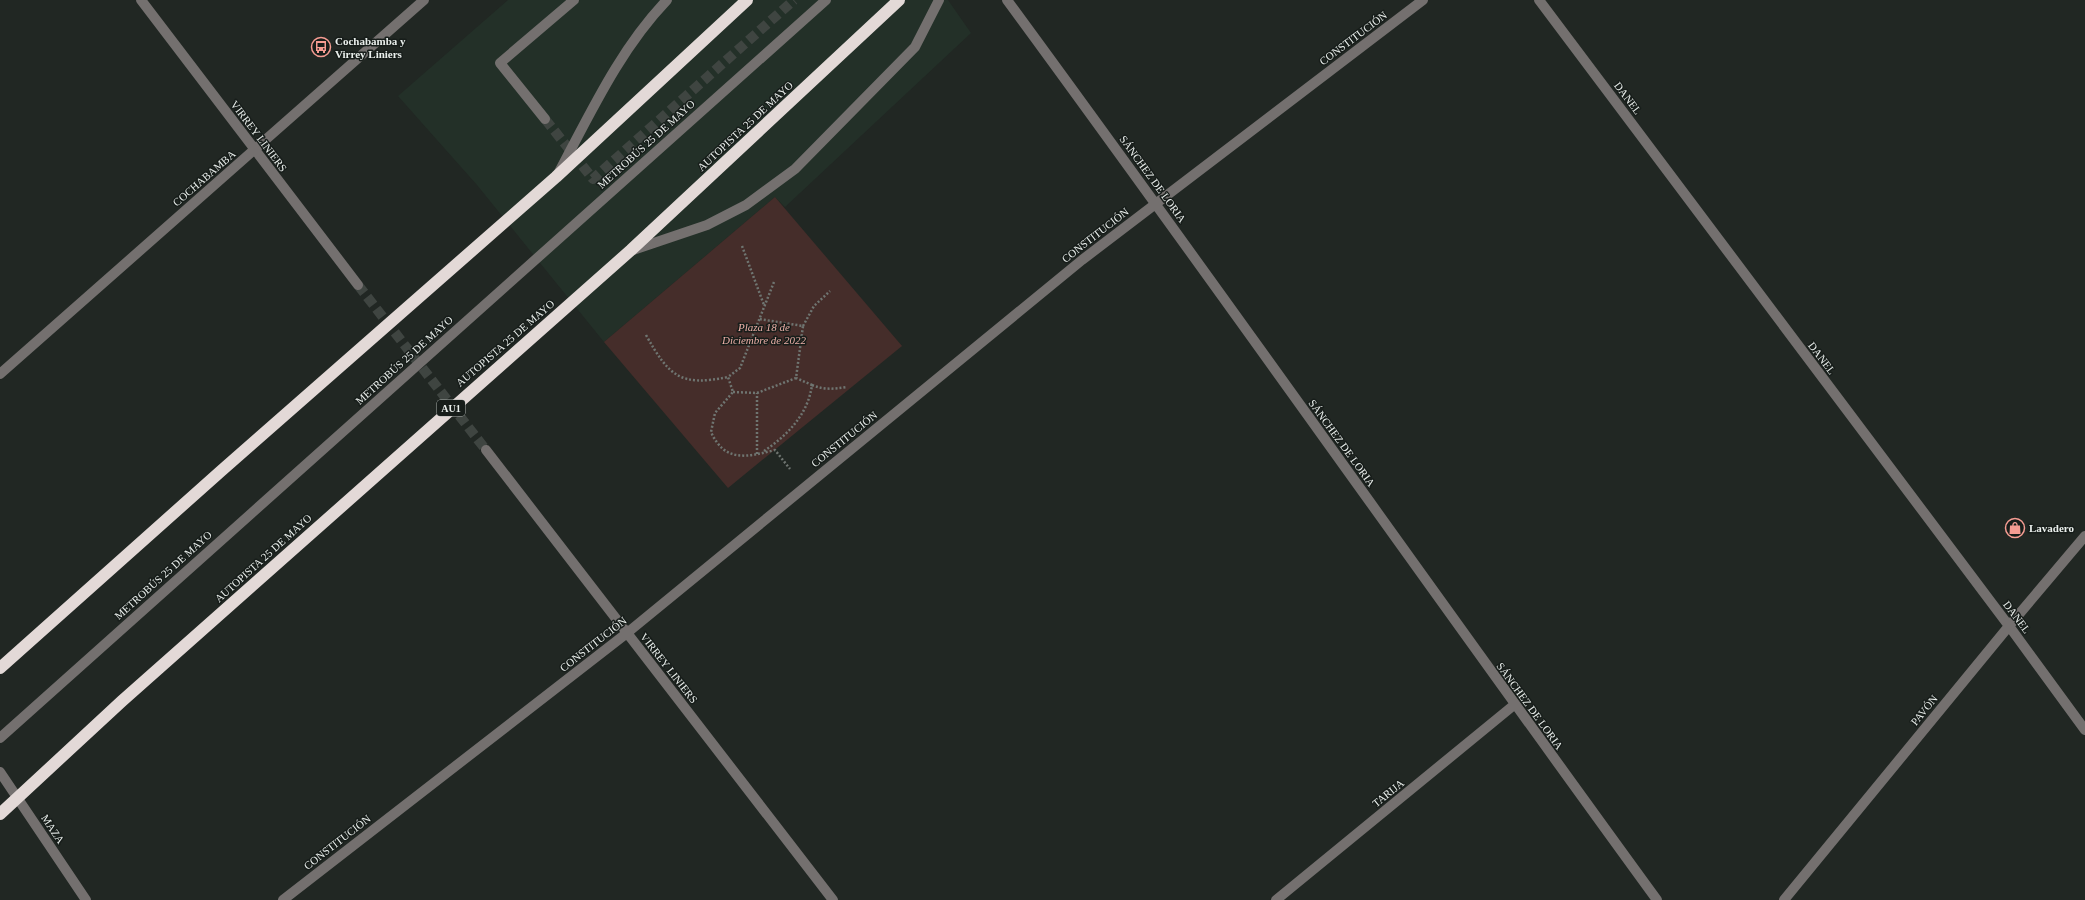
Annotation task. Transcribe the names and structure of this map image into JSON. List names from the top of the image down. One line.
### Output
{"streets":{"highway":["AUTOPISTA 25 DE MAYO","AU1"],"street":["CONSTITUCIÓN","DANEL","VIRREY LINIERS","METROBÚS 25 DE MAYO","COCHABAMBA","SÁNCHEZ DE LORIA","PAVÓN","TARIJA","MAZA"]},"crossings":[["CONSTITUCIÓN","VIRREY LINIERS"],["CONSTITUCIÓN","SÁNCHEZ DE LORIA"],["DANEL","PAVÓN"],["VIRREY LINIERS","COCHABAMBA"],["SÁNCHEZ DE LORIA","TARIJA"]],"parks":["Plaza 18 de Diciembre de 2022"],"places":{"bus stop":["Cochabamba y Virrey Liniers"],"shop":["Lavadero"]}}
